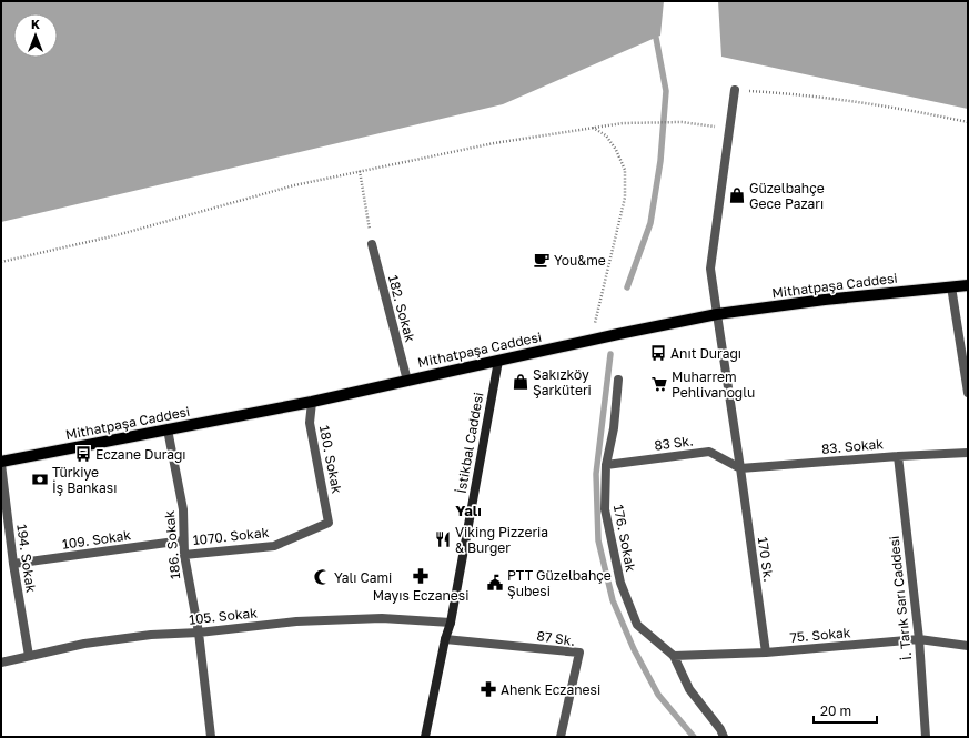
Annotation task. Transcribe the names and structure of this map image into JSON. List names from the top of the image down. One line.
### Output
{"streets":{"main road":["Mithatpaşa Caddesi","İstikbal Caddesi"],"street":["182. Sokak","83 Sk.","83. Sokak","180. Sokak","1070. Sokak","176. Sokak","109. Sokak","186. Sokak","194. Sokak","170 Sk.","İ. Tarık Sarı Caddesi","105. Sokak","75. Sokak","87 Sk."]},"crossings":[["Mithatpaşa Caddesi","182. Sokak"],["Mithatpaşa Caddesi","İstikbal Caddesi"],["Mithatpaşa Caddesi","180. Sokak"],["Mithatpaşa Caddesi","186. Sokak"],["Mithatpaşa Caddesi","194. Sokak"],["Mithatpaşa Caddesi","170 Sk."],["İstikbal Caddesi","105. Sokak"],["İstikbal Caddesi","87 Sk."],["83 Sk.","83. Sokak"],["83 Sk.","176. Sokak"],["83 Sk.","170 Sk."],["83. Sokak","170 Sk."],["83. Sokak","İ. Tarık Sarı Caddesi"],["180. Sokak","1070. Sokak"],["1070. Sokak","186. Sokak"],["176. Sokak","75. Sokak"],["109. Sokak","186. Sokak"],["109. Sokak","194. Sokak"],["186. Sokak","105. Sokak"],["194. Sokak","105. Sokak"],["170 Sk.","75. Sokak"],["İ. Tarık Sarı Caddesi","75. Sokak"]],"districts":["Yalı"],"places":{"shop":["Güzelbahçe Gece Pazarı","Sakızköy Şarküteri"],"cafe":["You&me"],"bus stop":["Anıt Durağı","Eczane Durağı"],"supermarket":["Muharrem Pehlivanoğlu"],"bank":["Türkiye İş Bankası"],"restaurant":["Viking Pizzeria & Burger"],"pharmacy":["Mayıs Eczanesi","Ahenk Eczanesi"],"mosque":["Yalı Cami"],"public building":["PTT Güzelbahçe Şubesi"]},"scale_bar":"20 m","north":"top"}
